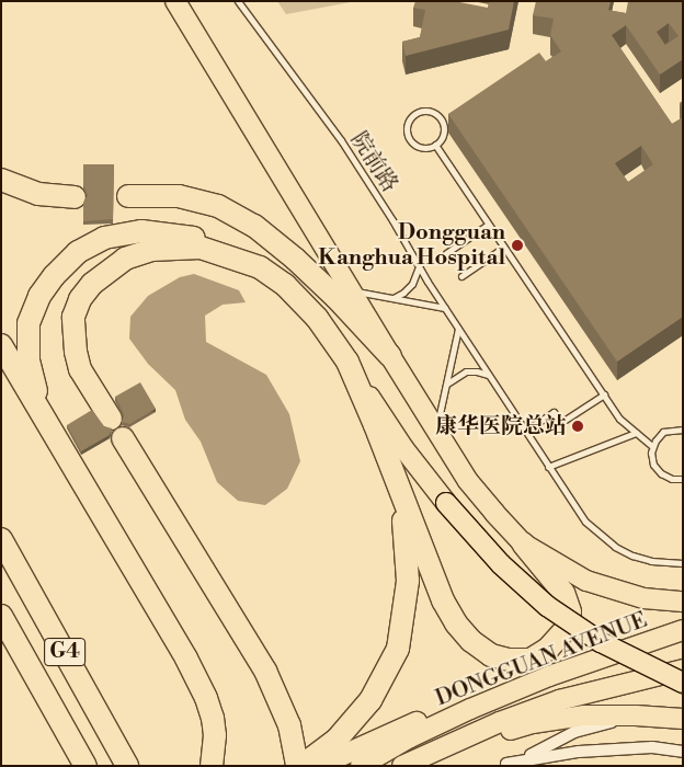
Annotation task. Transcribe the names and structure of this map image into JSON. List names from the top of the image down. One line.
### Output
{"streets":{"highway":["G4","DONGGUAN AVENUE"],"lane":["院前路"]},"places":["Dongguan Kanghua Hospital","康华医院总站"]}
